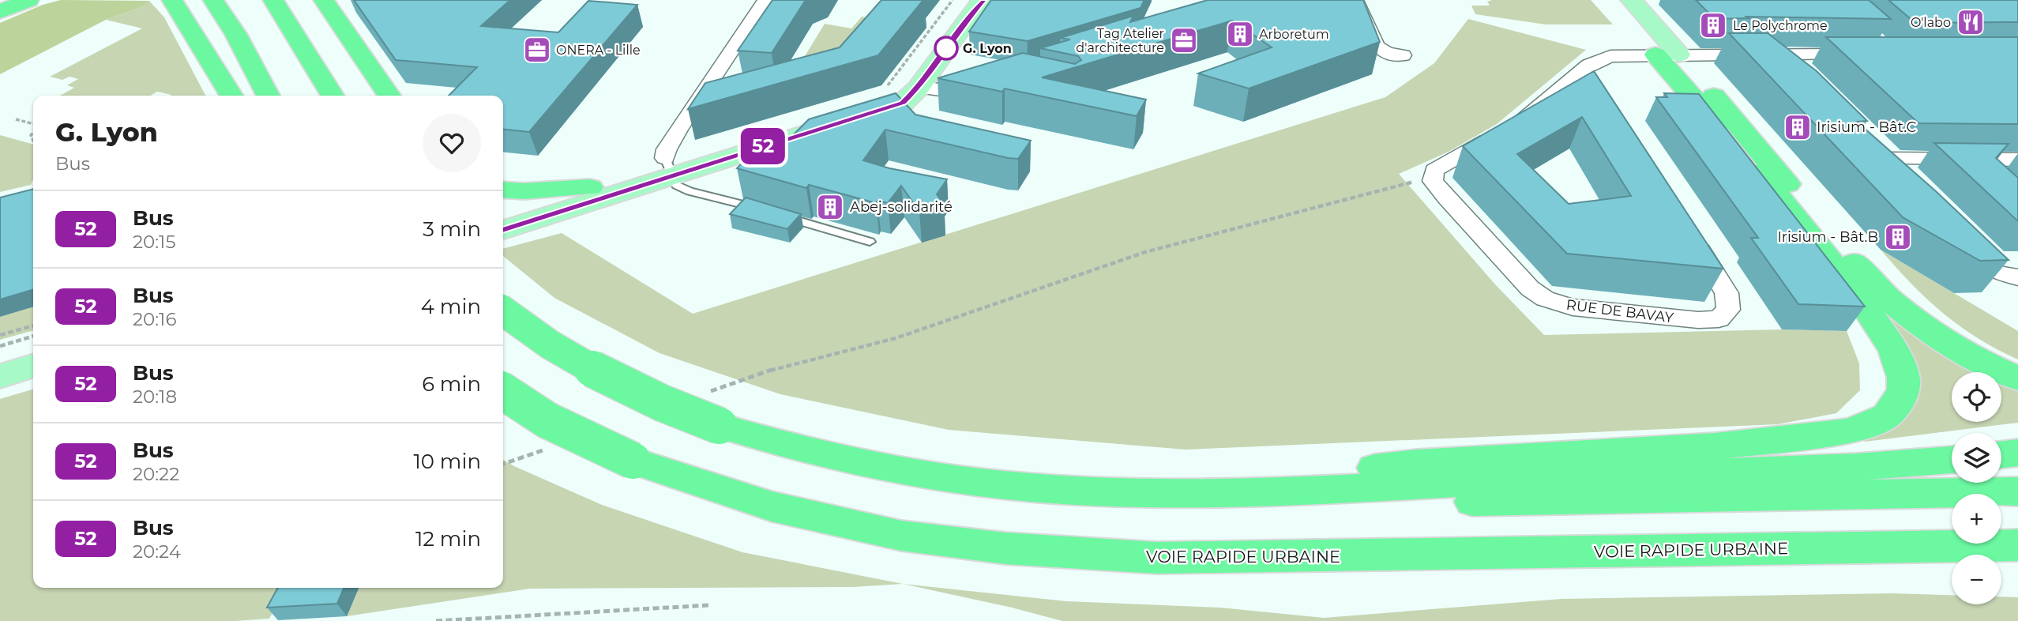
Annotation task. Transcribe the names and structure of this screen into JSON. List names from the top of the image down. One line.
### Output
{"streets":{"highway":["VOIE RAPIDE URBAINE"],"street":["RUE DE BAVAY"]},"places":{"restaurant":["O'labo"],"building":["Le Polychrome","Arboretum","Irisium - Bât.C","Abej-solidarité","Irisium - Bât.B"],"office":["Tag Atelier d'architecture","ONERA - Lille"],"other":["G. Lyon"]},"lines":["bus line 52"],"page":{"on_map":"52","heading":["G. Lyon","Bus"],"list":[{"mark":"52","name":"Bus","note":"20:15","value":"3 min"},{"mark":"52","name":"Bus","note":"20:16","value":"4 min"},{"mark":"52","name":"Bus","note":"20:18","value":"6 min"},{"mark":"52","name":"Bus","note":"20:22","value":"10 min"},{"mark":"52","name":"Bus","note":"20:24","value":"12 min"}],"map_buttons":["+","−"]}}
